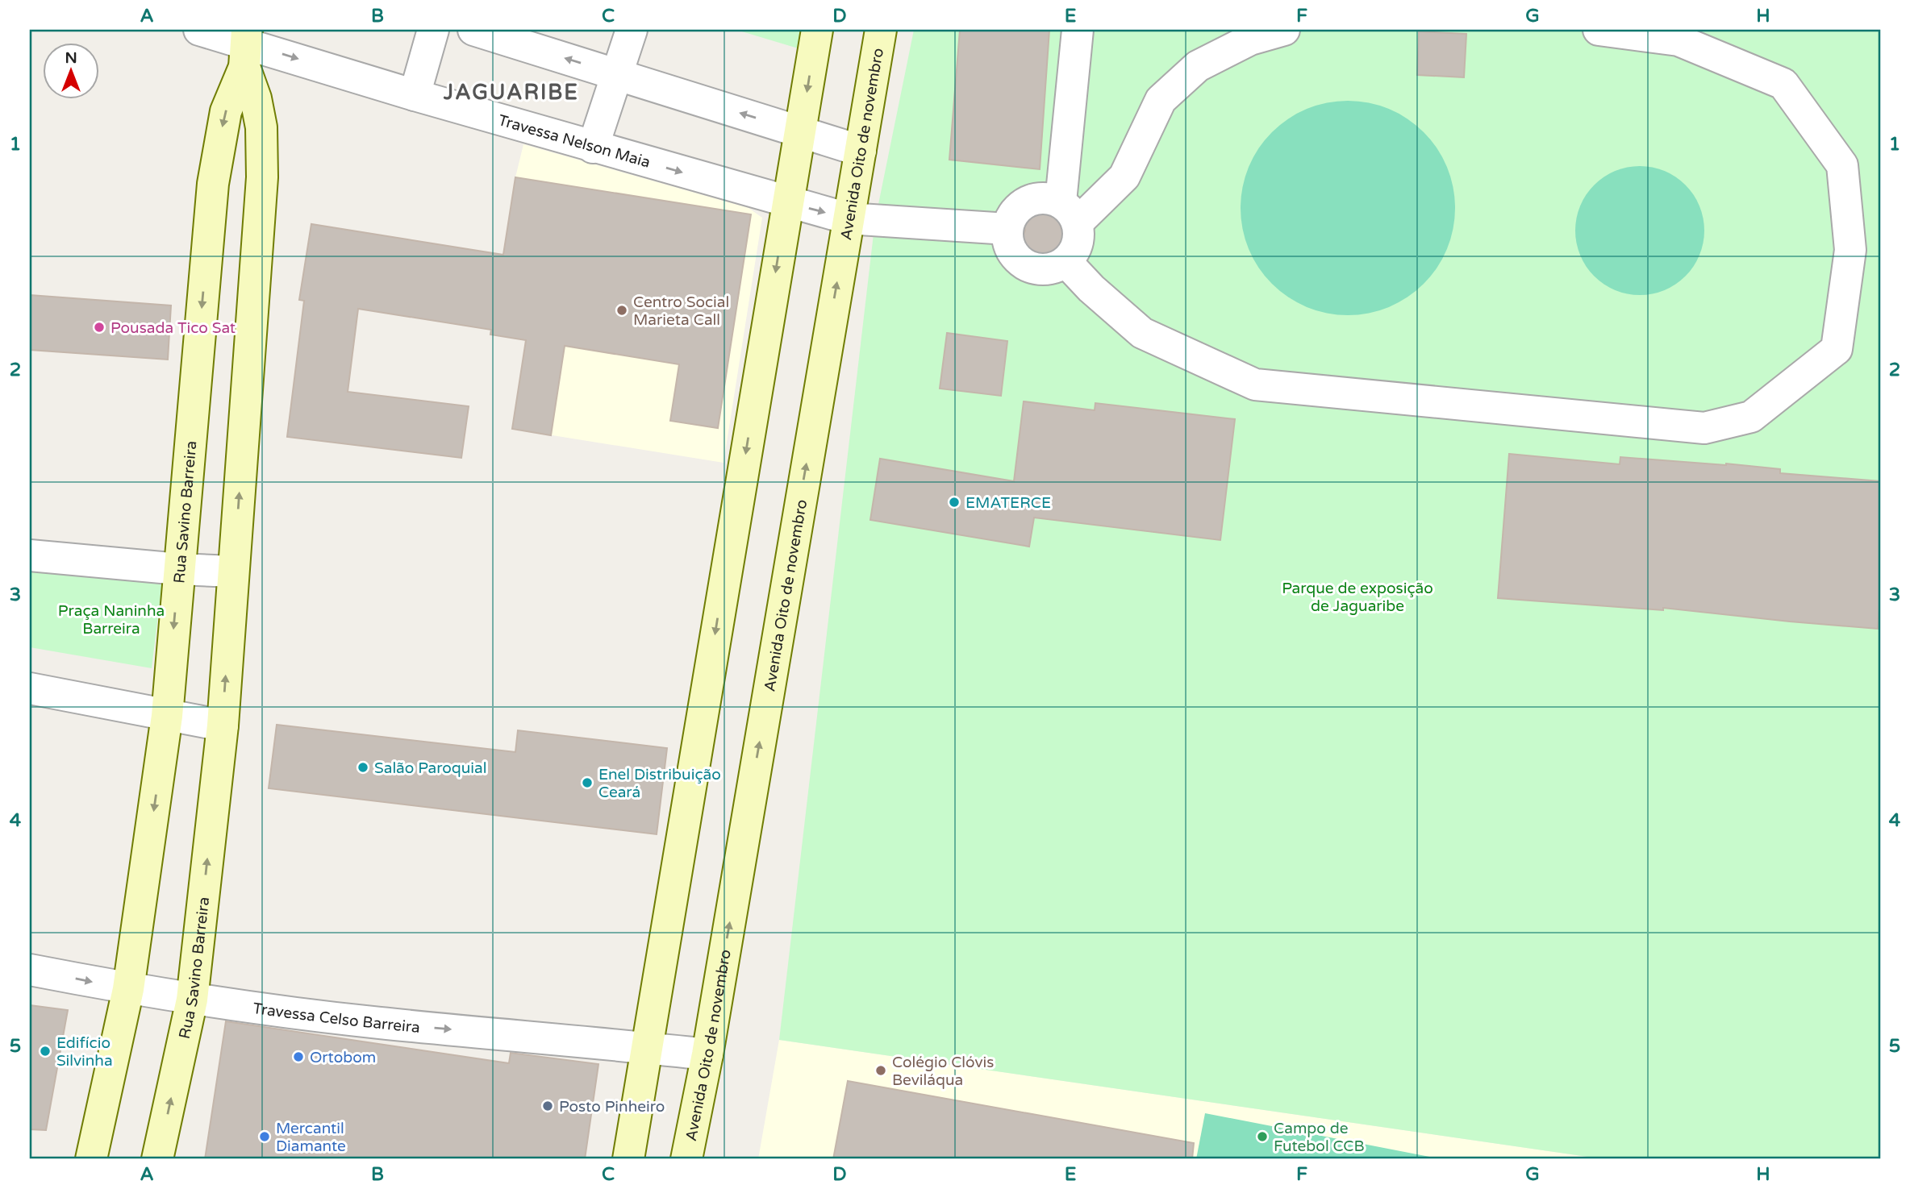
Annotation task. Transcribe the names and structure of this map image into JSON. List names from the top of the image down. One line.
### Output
{"streets":{"main road":["Avenida Oito de novembro","Rua Savino Barreira"],"street":["Travessa Nelson Maia","Travessa Celso Barreira"]},"crossings":[["Travessa Nelson Maia","Avenida Oito de novembro"],["Travessa Nelson Maia","Rua Savino Barreira"],["Avenida Oito de novembro","Travessa Celso Barreira"],["Rua Savino Barreira","Travessa Celso Barreira"]],"one_way":["Travessa Celso Barreira"],"districts":["JAGUARIBE"],"parks":["Parque de exposição de Jaguaribe","Praça Naninha Barreira"],"places":["Centro Social Marieta Call","Pousada Tico Sat","EMATERCE","Salão Paroquial","Enel Distribuição Ceará","Edifício Silvinha","Ortobom","Colégio Clóvis Beviláqua","Posto Pinheiro","Mercantil Diamante","Campo de Futebol CCB"],"north":"top","grid":{"columns":["A","B","C","D","E","F","G","H"],"rows":["1","2","3","4","5"]}}
